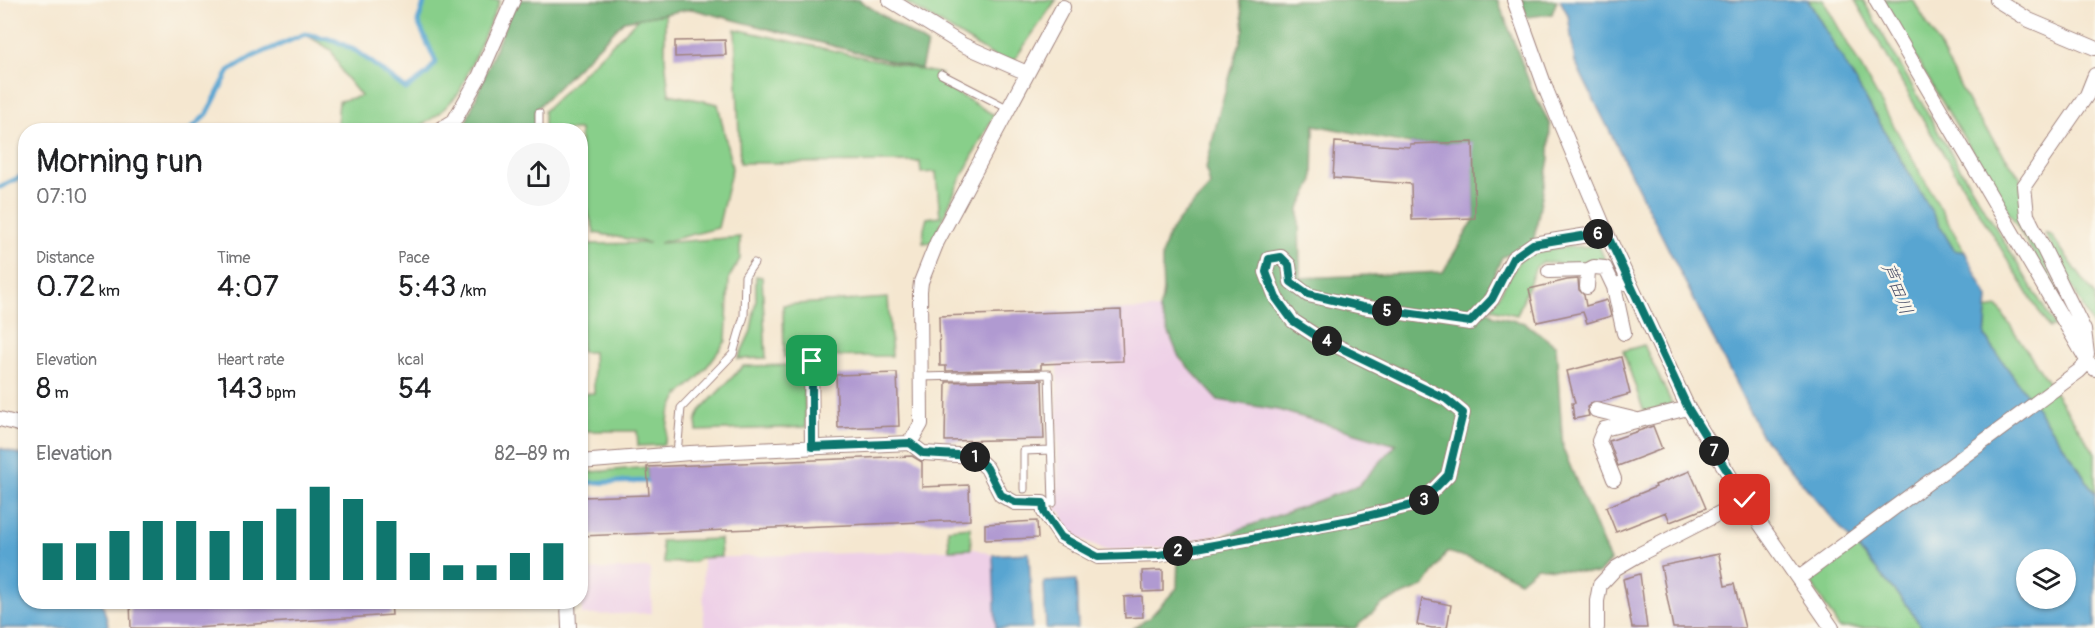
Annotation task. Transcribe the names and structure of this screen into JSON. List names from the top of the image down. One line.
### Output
{"water":["芦田川"],"page":{"heading":["Morning run","07:10"],"pins":["6","5","4","7","1","3","2"],"stats":[["Distance","0.72 km"],["Time","4:07"],["Pace","5:43 /km"],["Elevation","8 m"],["Heart rate","143 bpm"],["kcal","54"]],"chart":["Elevation","82–89 m"]}}
